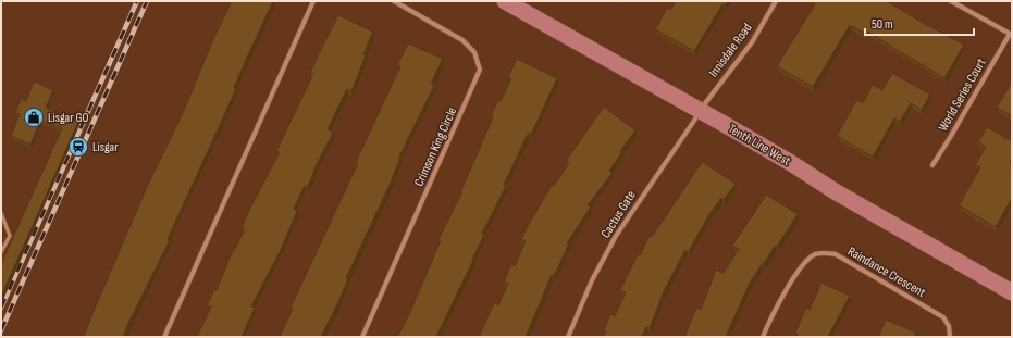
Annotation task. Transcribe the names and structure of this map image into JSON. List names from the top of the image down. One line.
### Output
{"streets":{"street":["Innisdale Road","World Series Court","Tenth Line West","Crimson King Circle","Cactus Gate","Raindance Crescent"]},"crossings":[["Innisdale Road","Tenth Line West"],["Innisdale Road","Cactus Gate"],["Tenth Line West","Cactus Gate"]],"places":{"shop":["Lisgar GO"],"station":["Lisgar"]},"scale_bar":"50 m"}
